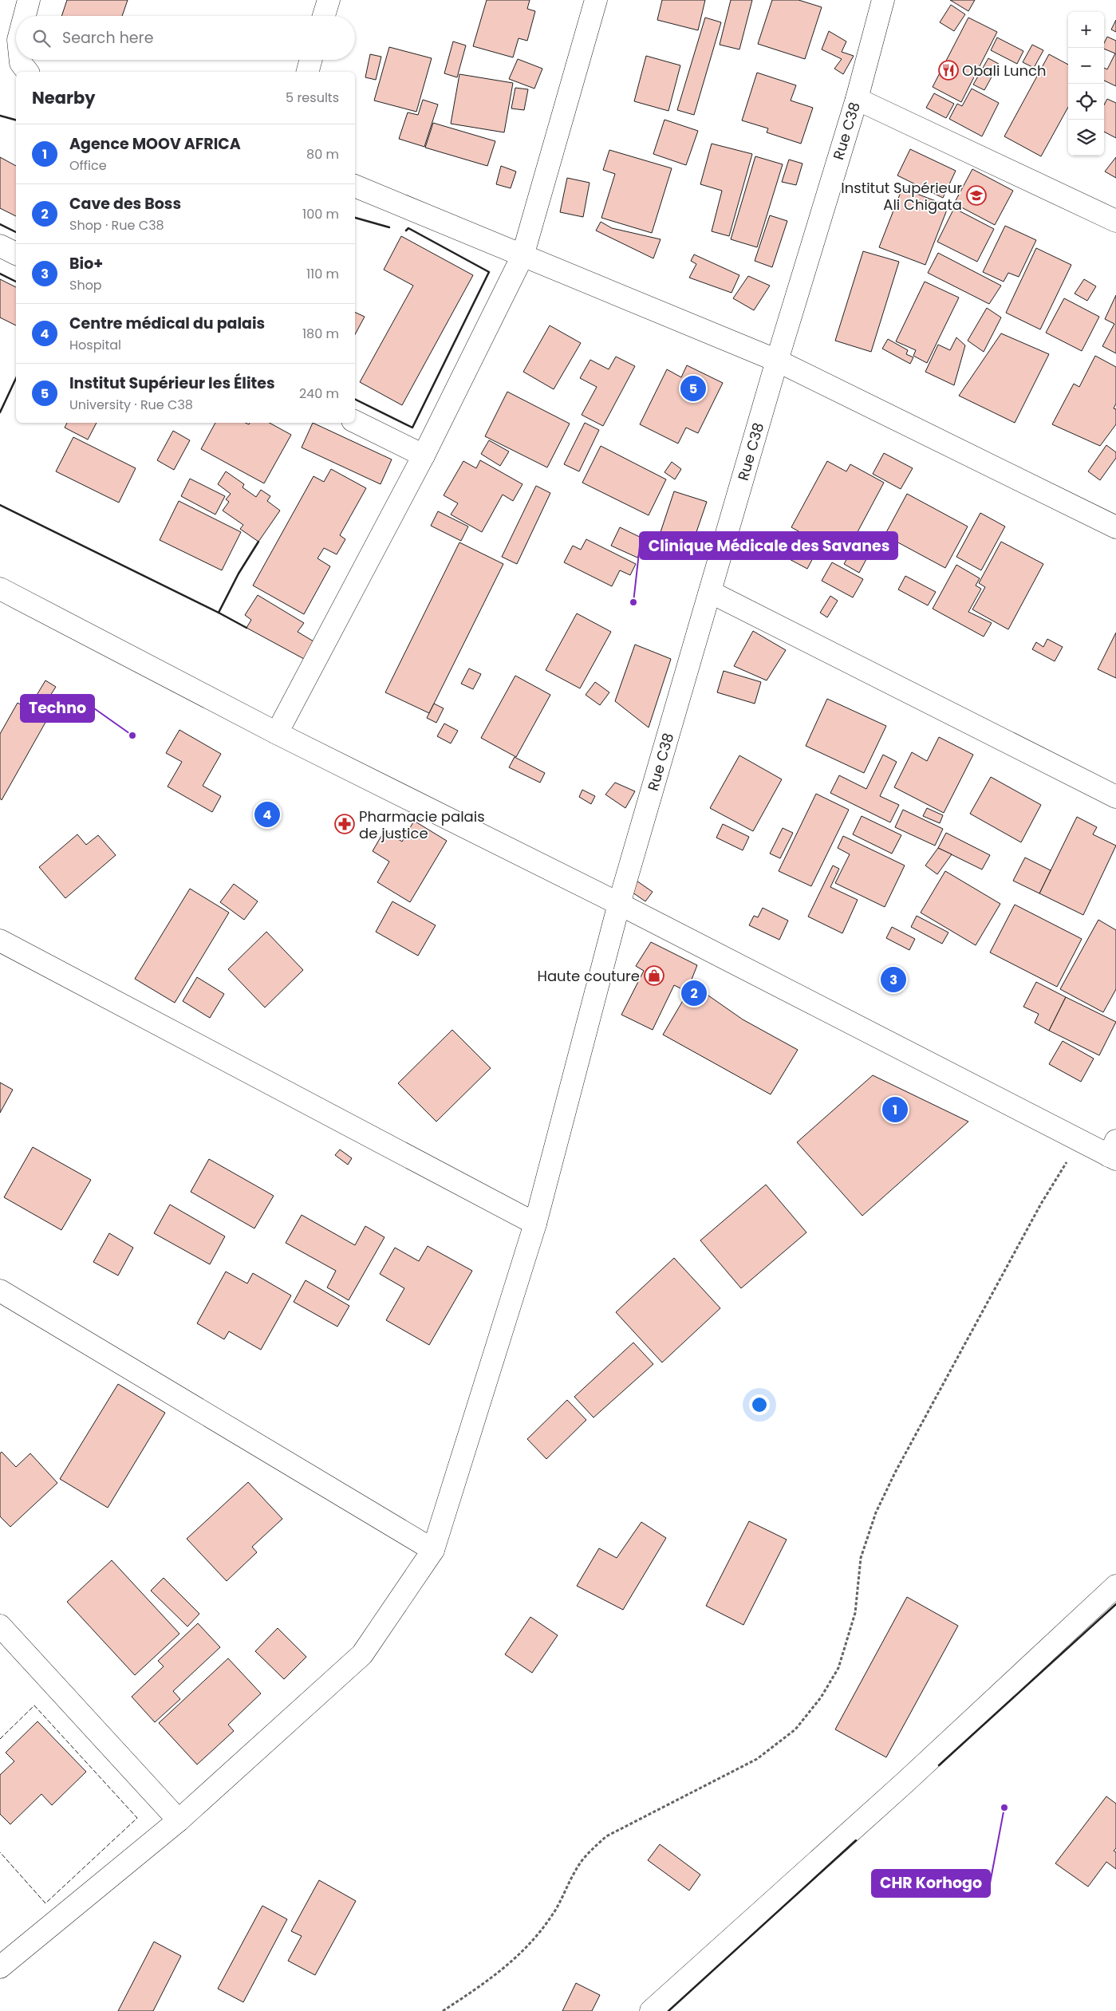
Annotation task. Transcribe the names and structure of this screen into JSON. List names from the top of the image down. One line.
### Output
{"streets":{"street":["Rue C38"]},"places":{"restaurant":["Obali Lunch"],"school or university":["Institut Supérieur Ali Chigata"],"other":["Clinique Médicale des Savanes","Techno","CHR Korhogo"],"pharmacy":["Pharmacie palais de justice"],"shop":["Haute couture"]},"page":{"map_buttons":["+","−"],"search":"Search here","heading":["Nearby","5 results"],"list":[{"mark":"1","name":"Agence MOOV AFRICA","note":"Office","value":"80 m"},{"mark":"2","name":"Cave des Boss","note":"Shop · Rue C38","value":"100 m"},{"mark":"3","name":"Bio+","note":"Shop","value":"110 m"},{"mark":"4","name":"Centre médical du palais","note":"Hospital","value":"180 m"},{"mark":"5","name":"Institut Supérieur les Élites","note":"University · Rue C38","value":"240 m"}],"pins":["5","4","3","2","1"]}}
